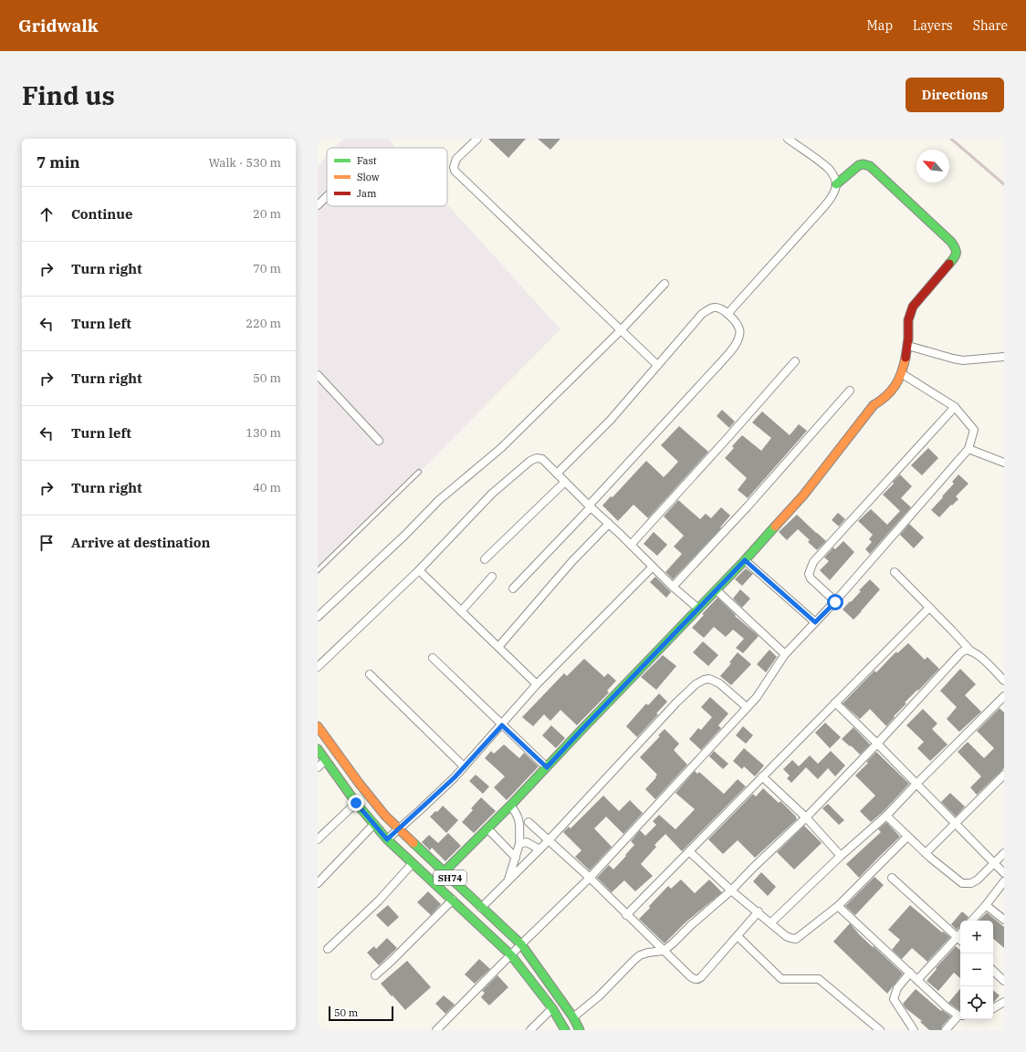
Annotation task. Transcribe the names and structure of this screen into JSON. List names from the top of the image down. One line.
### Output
{"streets":{"street":["SH74"]},"legend":["Fast","Slow","Jam"],"scale_bar":"50 m","north":"top left","page":{"header":"Gridwalk","nav":["Map","Layers","Share"],"buttons":"Directions","title":"Find us","heading":["7 min","Walk · 530 m"],"list":[["Continue","20 m"],["Turn right","70 m"],["Turn left","220 m"],["Turn right","50 m"],["Turn left","130 m"],["Turn right","40 m"],"Arrive at destination"],"map_buttons":["+","−"],"scale":"50 m"}}
